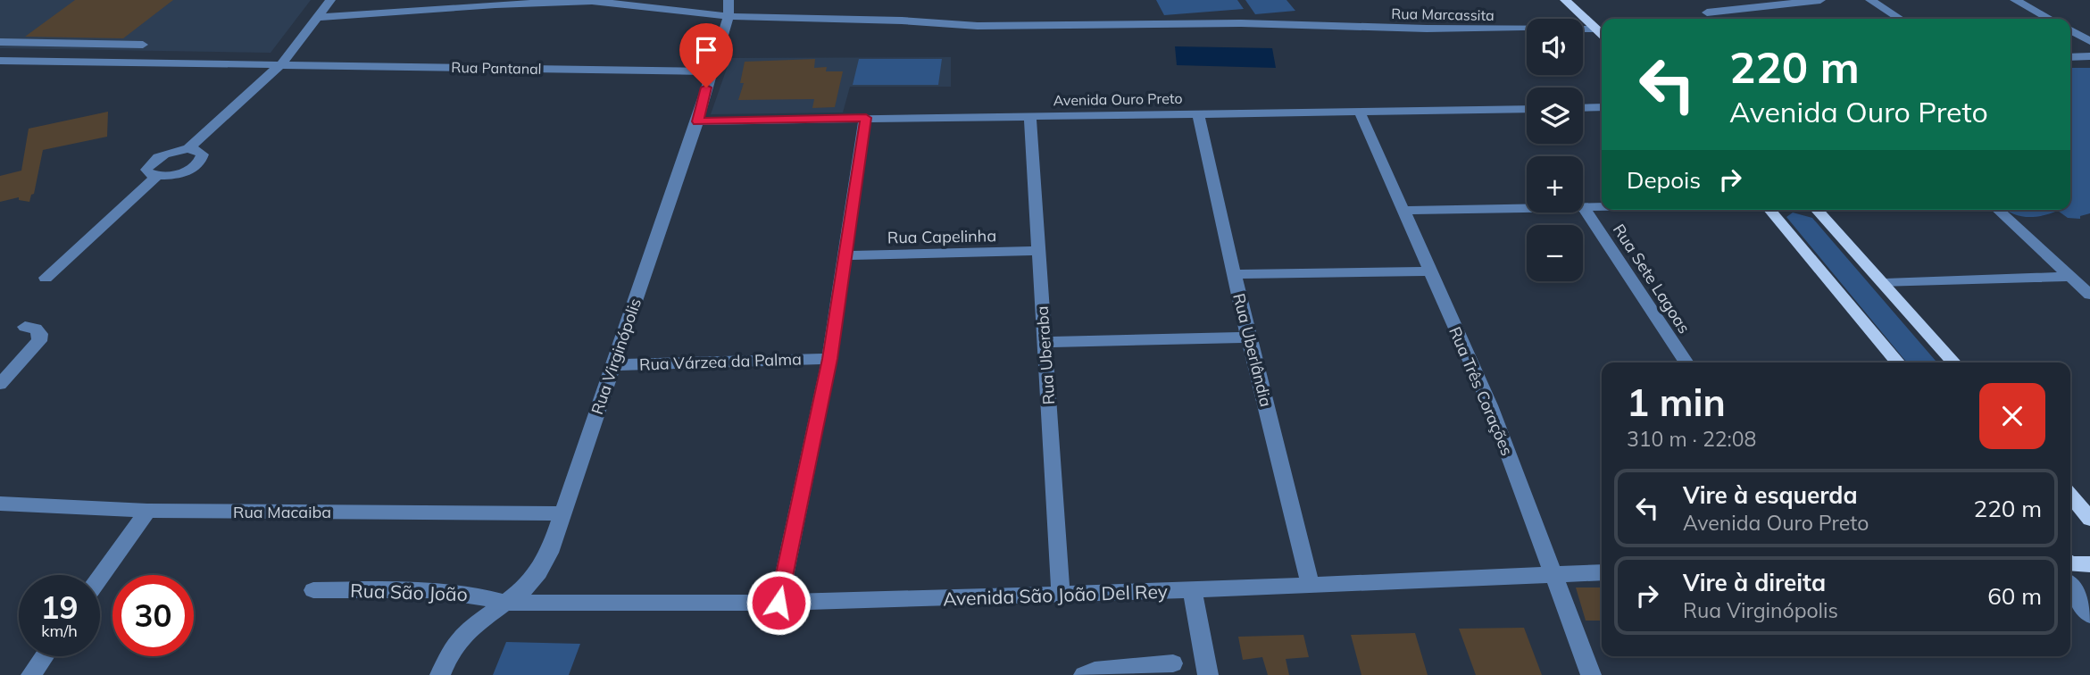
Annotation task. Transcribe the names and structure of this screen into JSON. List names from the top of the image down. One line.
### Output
{"streets":{"street":["Rua Marcassita","Rua Pantanal","Avenida Ouro Preto","Rua Capelinha","Rua Sete Lagoas","Rua Uberlândia","Rua Uberaba","Rua Virginópolis","Rua Várzea da Palma","Rua Três Corações","Rua Macaiba","Rua São João","Avenida São João Del Rey"]},"crossings":[["Rua Marcassita","Rua Virginópolis"],["Rua Pantanal","Rua Virginópolis"],["Avenida Ouro Preto","Rua Uberlândia"],["Avenida Ouro Preto","Rua Uberaba"],["Avenida Ouro Preto","Rua Virginópolis"],["Avenida Ouro Preto","Rua Três Corações"],["Rua Capelinha","Rua Uberaba"],["Rua Uberlândia","Avenida São João Del Rey"],["Rua Uberaba","Avenida São João Del Rey"],["Rua Virginópolis","Rua Várzea da Palma"],["Rua Virginópolis","Rua Macaiba"],["Rua Virginópolis","Rua São João"],["Rua Virginópolis","Avenida São João Del Rey"],["Rua Três Corações","Avenida São João Del Rey"],["Rua São João","Avenida São João Del Rey"]],"page":{"map_buttons":["+","−"],"turn":["220 m","Avenida Ouro Preto"],"then":"Depois","heading":["1 min","310 m · 22:08"],"list":[{"name":"Vire à esquerda","note":"Avenida Ouro Preto","value":"220 m"},{"name":"Vire à direita","note":"Rua Virginópolis","value":"60 m"}],"speed":"19 km/h","limit":"30"}}
